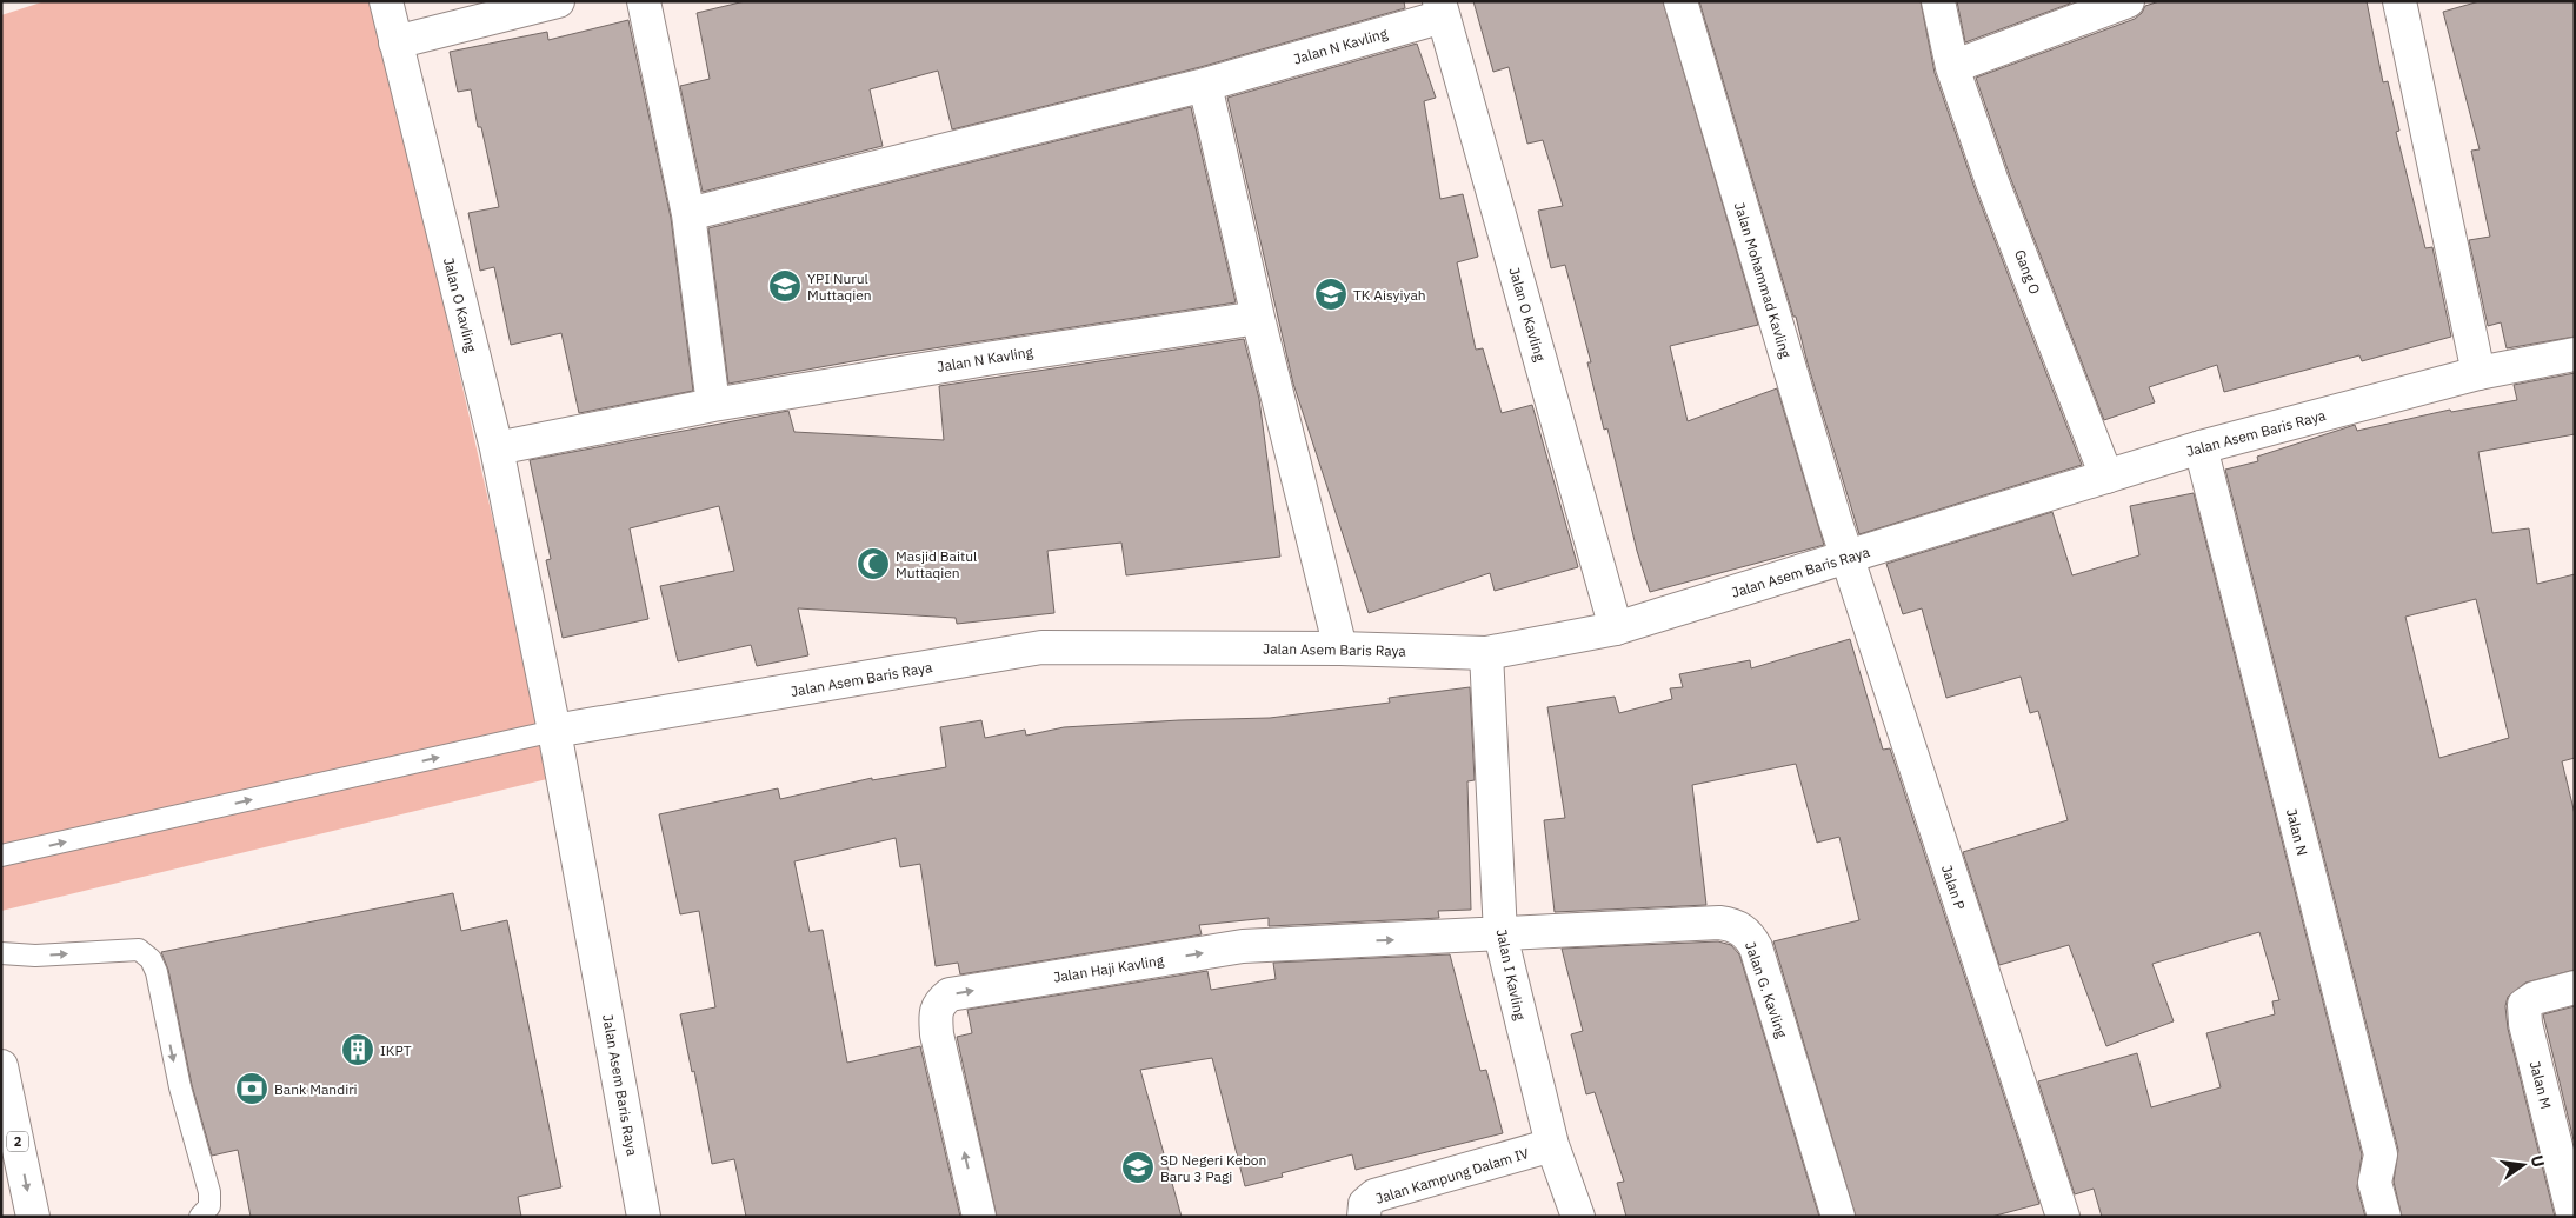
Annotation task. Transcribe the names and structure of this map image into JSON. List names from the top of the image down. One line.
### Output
{"streets":{"main road":["Jalan N Kavling","Gang O","Jalan Mohammad Kavling","Jalan O Kavling","Jalan Asem Baris Raya","Jalan N","Jalan P","Jalan Haji Kavling","Jalan I Kavling","Jalan G. Kavling","Jalan M","2","Jalan Kampung Dalam IV"]},"crossings":[["Jalan N Kavling","Jalan O Kavling"],["Gang O","Jalan Asem Baris Raya"],["Jalan Mohammad Kavling","Jalan Asem Baris Raya"],["Jalan Mohammad Kavling","Jalan P"],["Jalan O Kavling","Jalan Asem Baris Raya"],["Jalan Asem Baris Raya","Jalan N"],["Jalan Asem Baris Raya","Jalan P"],["Jalan Asem Baris Raya","Jalan I Kavling"],["Jalan Haji Kavling","Jalan I Kavling"],["Jalan Haji Kavling","Jalan G. Kavling"],["Jalan I Kavling","Jalan G. Kavling"],["Jalan I Kavling","Jalan Kampung Dalam IV"]],"places":{"school or university":["YPI Nurul Muttaqien","TK Aisyiyah","SD Negeri Kebon Baru 3 Pagi"],"mosque":["Masjid Baitul Muttaqien"],"building":["IKPT"],"bank":["Bank Mandiri"]},"north":"right"}
